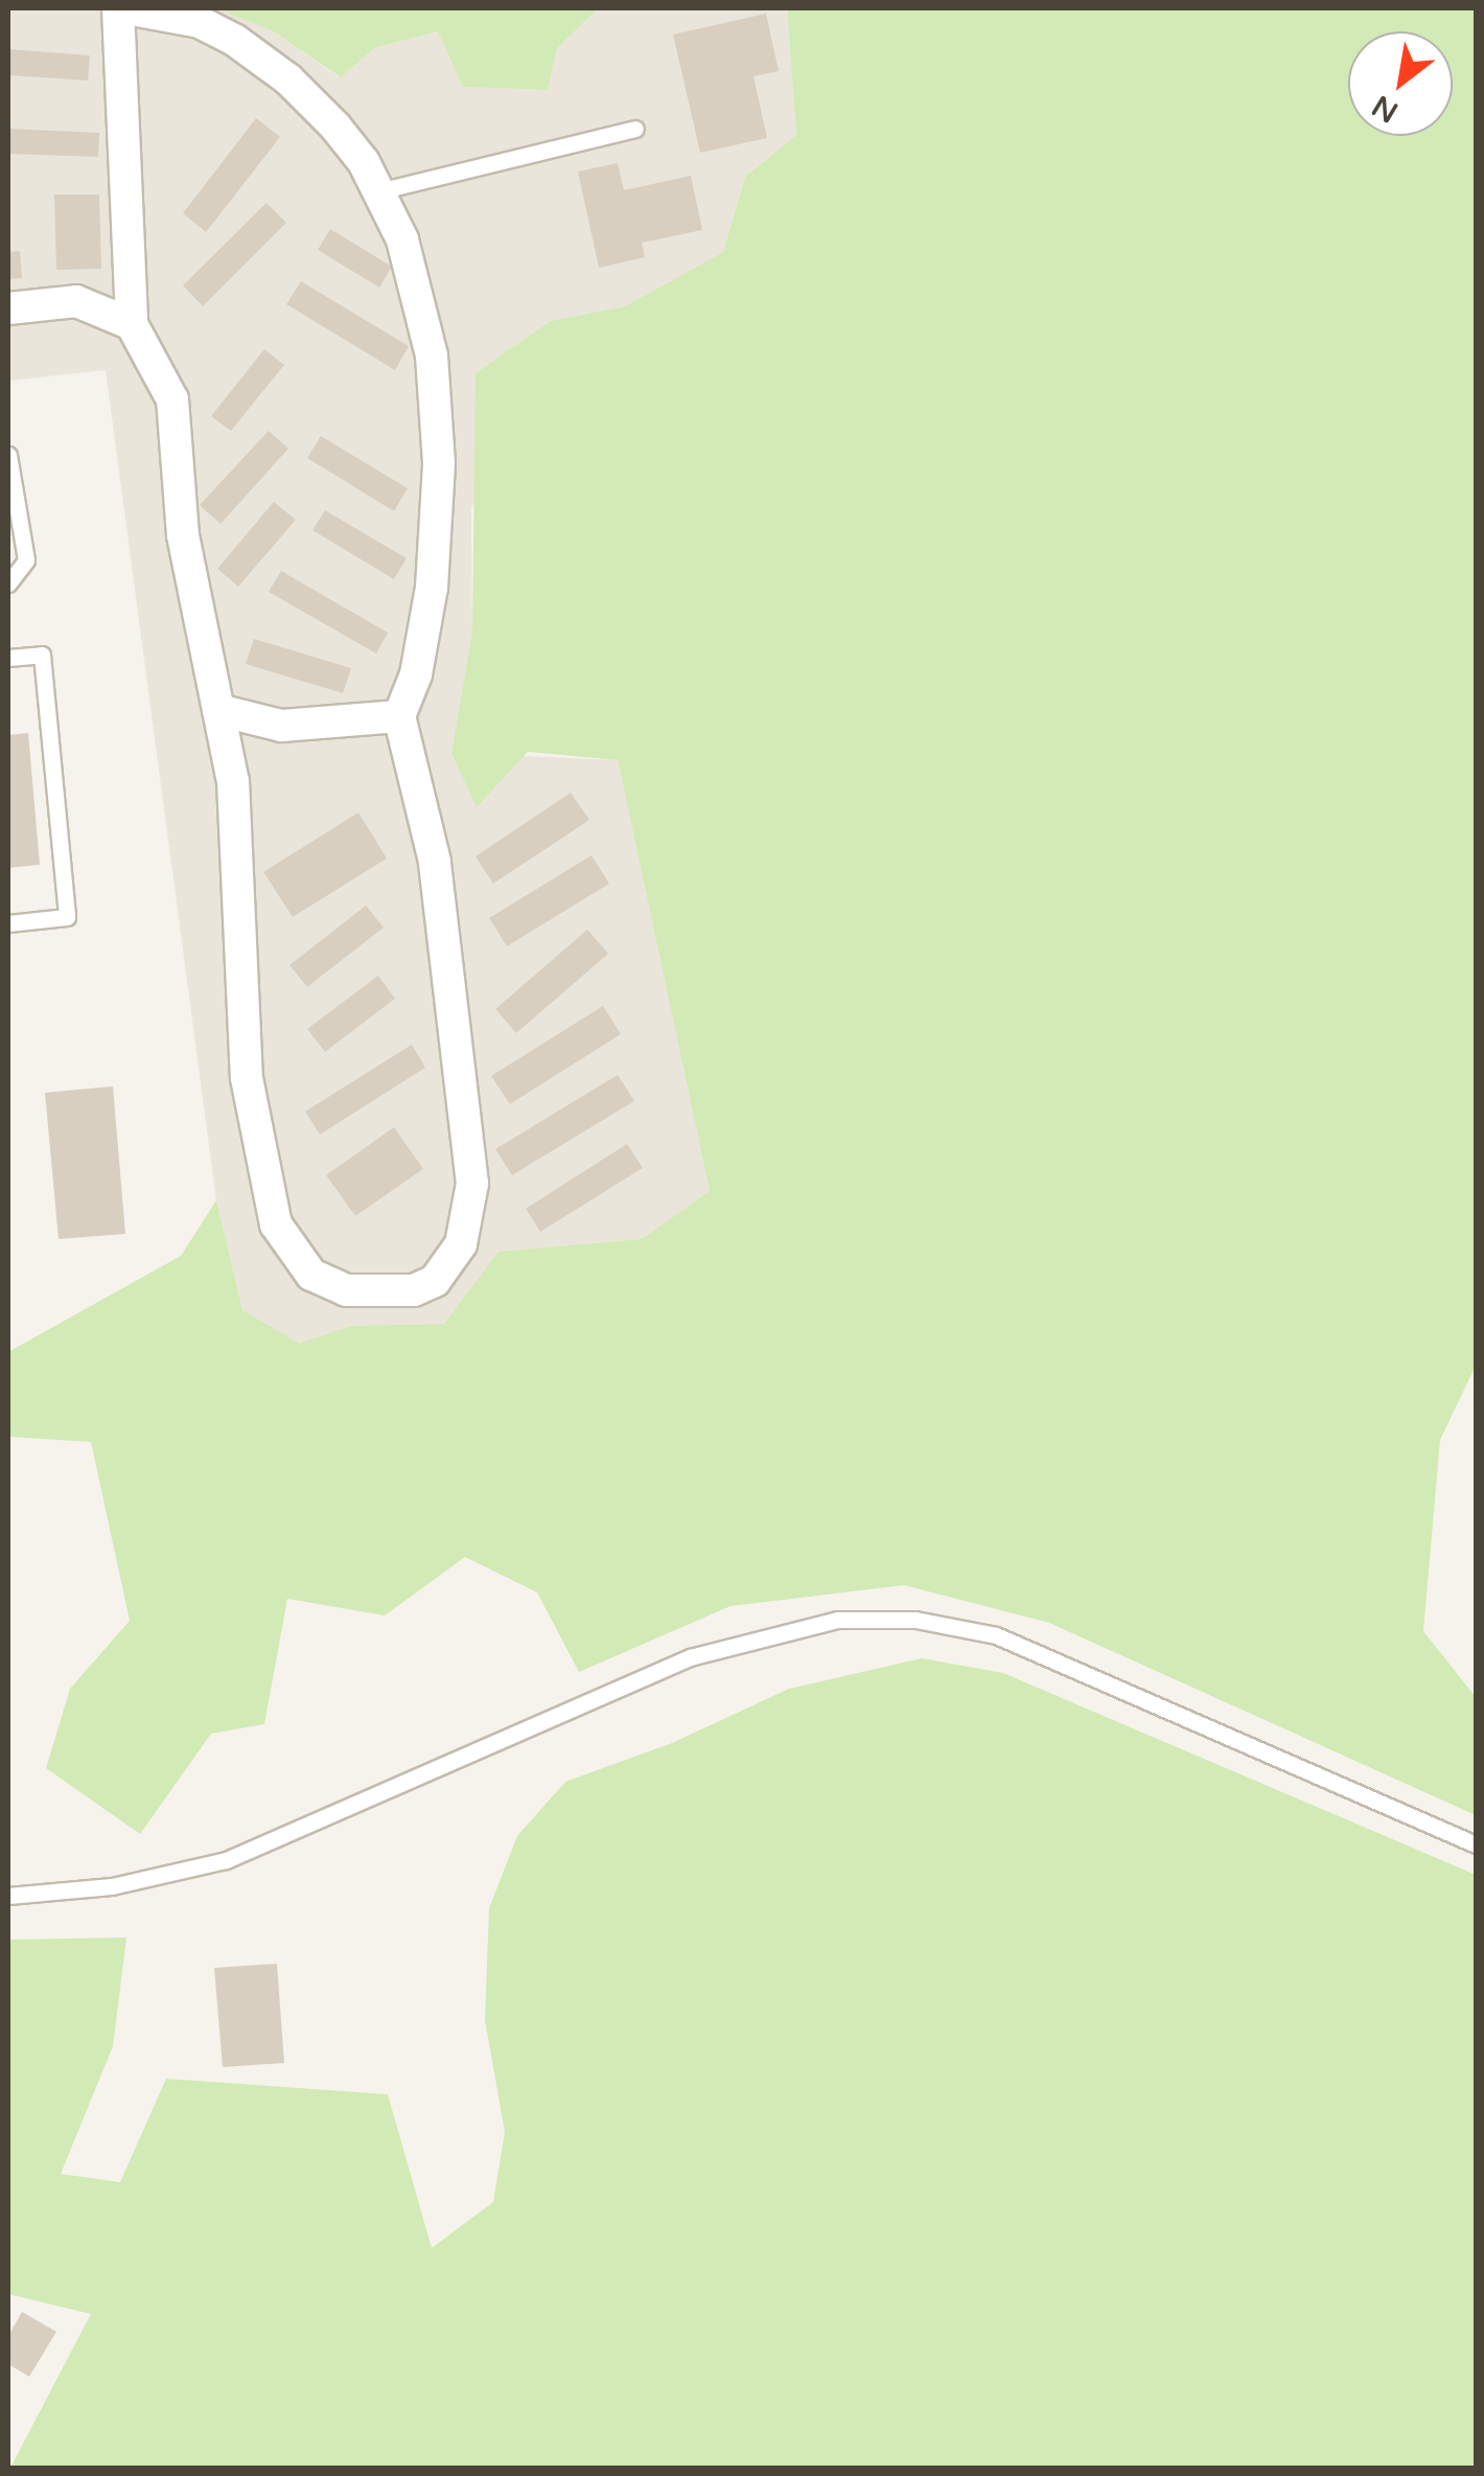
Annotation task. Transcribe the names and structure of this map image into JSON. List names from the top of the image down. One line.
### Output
{"north":"bottom left"}
